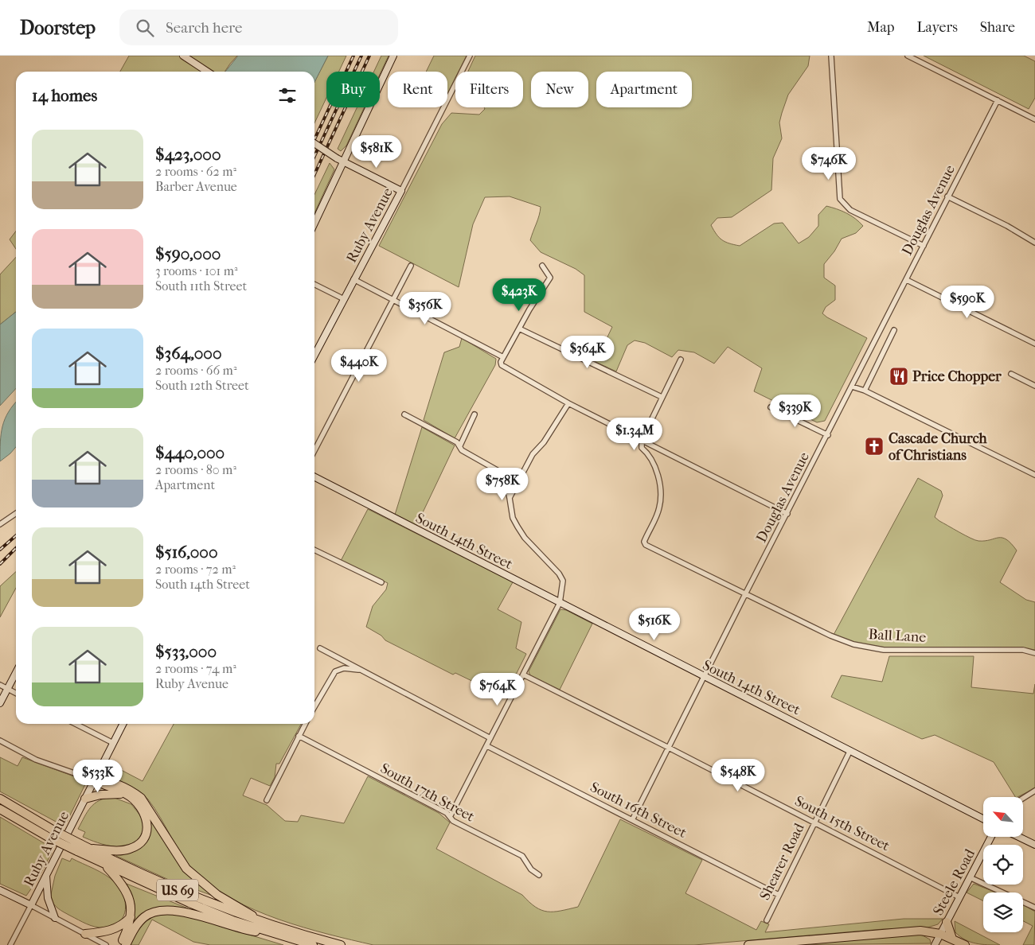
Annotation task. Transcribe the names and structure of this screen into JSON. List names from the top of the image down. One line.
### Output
{"streets":{"highway":["US 69"],"street":["Douglas Avenue","Ruby Avenue","South 14th Street","Ball Lane","South 17th Street","South 16th Street","South 15th Street","Shearer Road","Steele Road"]},"crossings":[["Douglas Avenue","South 14th Street"],["Douglas Avenue","Ball Lane"],["Douglas Avenue","South 16th Street"],["Douglas Avenue","South 15th Street"],["South 14th Street","Shearer Road"],["South 16th Street","Shearer Road"],["South 15th Street","Shearer Road"],["South 15th Street","Steele Road"]],"places":{"restaurant":["Price Chopper"],"church":["Cascade Church of Christians"]},"north":"top left","page":{"header":"Doorstep","search":"Search here","nav":["Map","Layers","Share"],"chip":["Buy","Rent","Filters","New","Apartment"],"heading":"14 homes","list":[{"name":"$423,000","note":"2 rooms · 62 m² · Barber Avenue"},{"name":"$590,000","note":"3 rooms · 101 m² · South 11th Street"},{"name":"$364,000","note":"2 rooms · 66 m² · South 12th Street"},{"name":"$440,000","note":"2 rooms · 80 m² · Apartment"},{"name":"$516,000","note":"2 rooms · 72 m² · South 14th Street"},{"name":"$533,000","note":"2 rooms · 74 m² · Ruby Avenue"}],"price":["$581K","$746K","$423K","$590K","$356K","$364K","$440K","$339K","$1.34M","$758K","$516K","$764K","$548K","$533K"]}}
